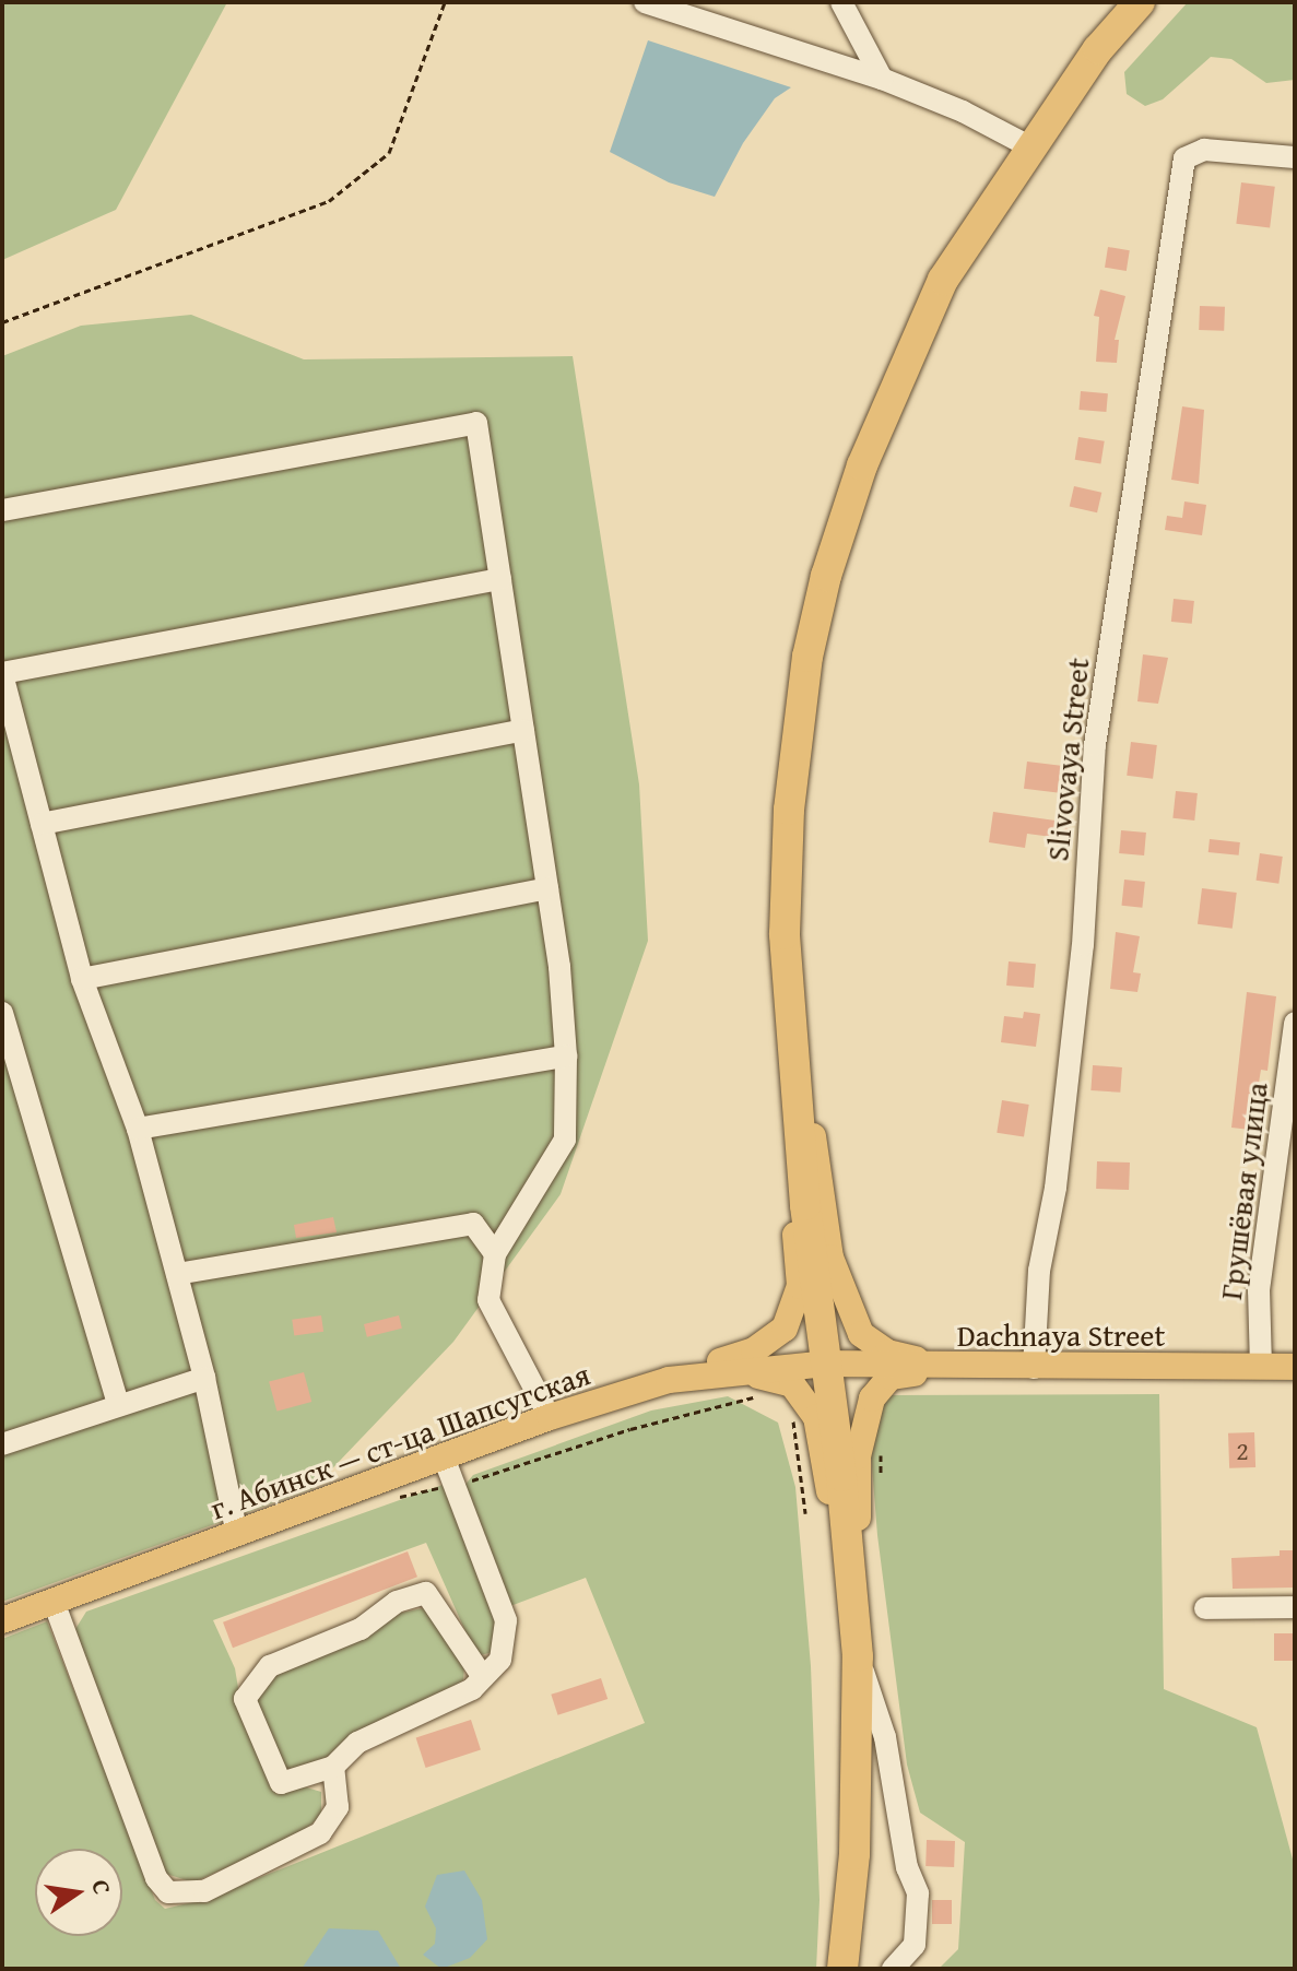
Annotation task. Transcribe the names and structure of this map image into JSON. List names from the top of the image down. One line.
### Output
{"streets":{"main road":["Dachnaya Street","г. Абинск — ст-ца Шапсугская"],"street":["Slivovaya Street","Грушёвая улица"]},"crossings":[["Slivovaya Street","Dachnaya Street"],["Грушёвая улица","Dachnaya Street"],["Dachnaya Street","г. Абинск — ст-ца Шапсугская"]],"house_numbers":["2"],"north":"right"}
